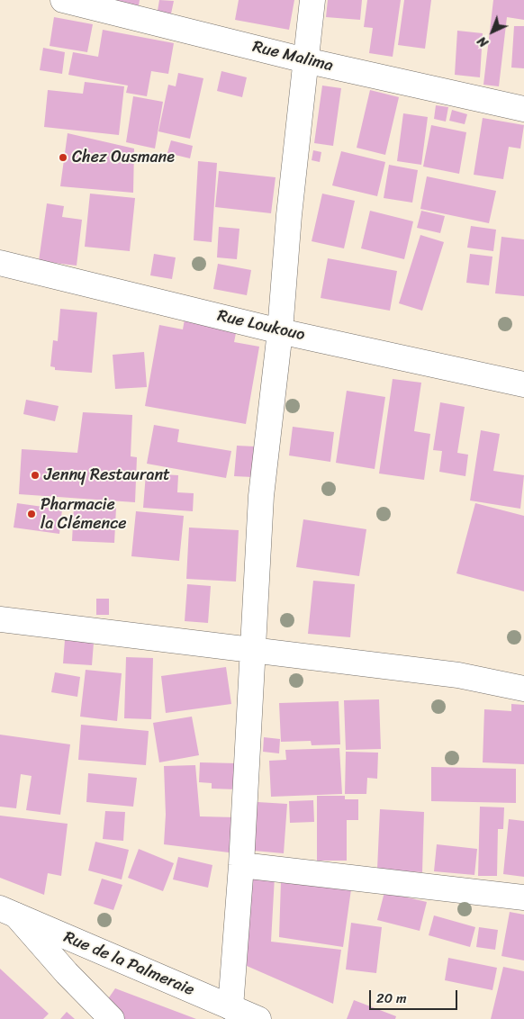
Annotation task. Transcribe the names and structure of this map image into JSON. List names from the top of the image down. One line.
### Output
{"streets":{"street":["Rue Malima","Rue Loukouo","Rue de la Palmeraie"]},"places":["Chez Ousmane","Jenny Restaurant","Pharmacie la Clémence"],"scale_bar":"20 m","north":"bottom left"}
